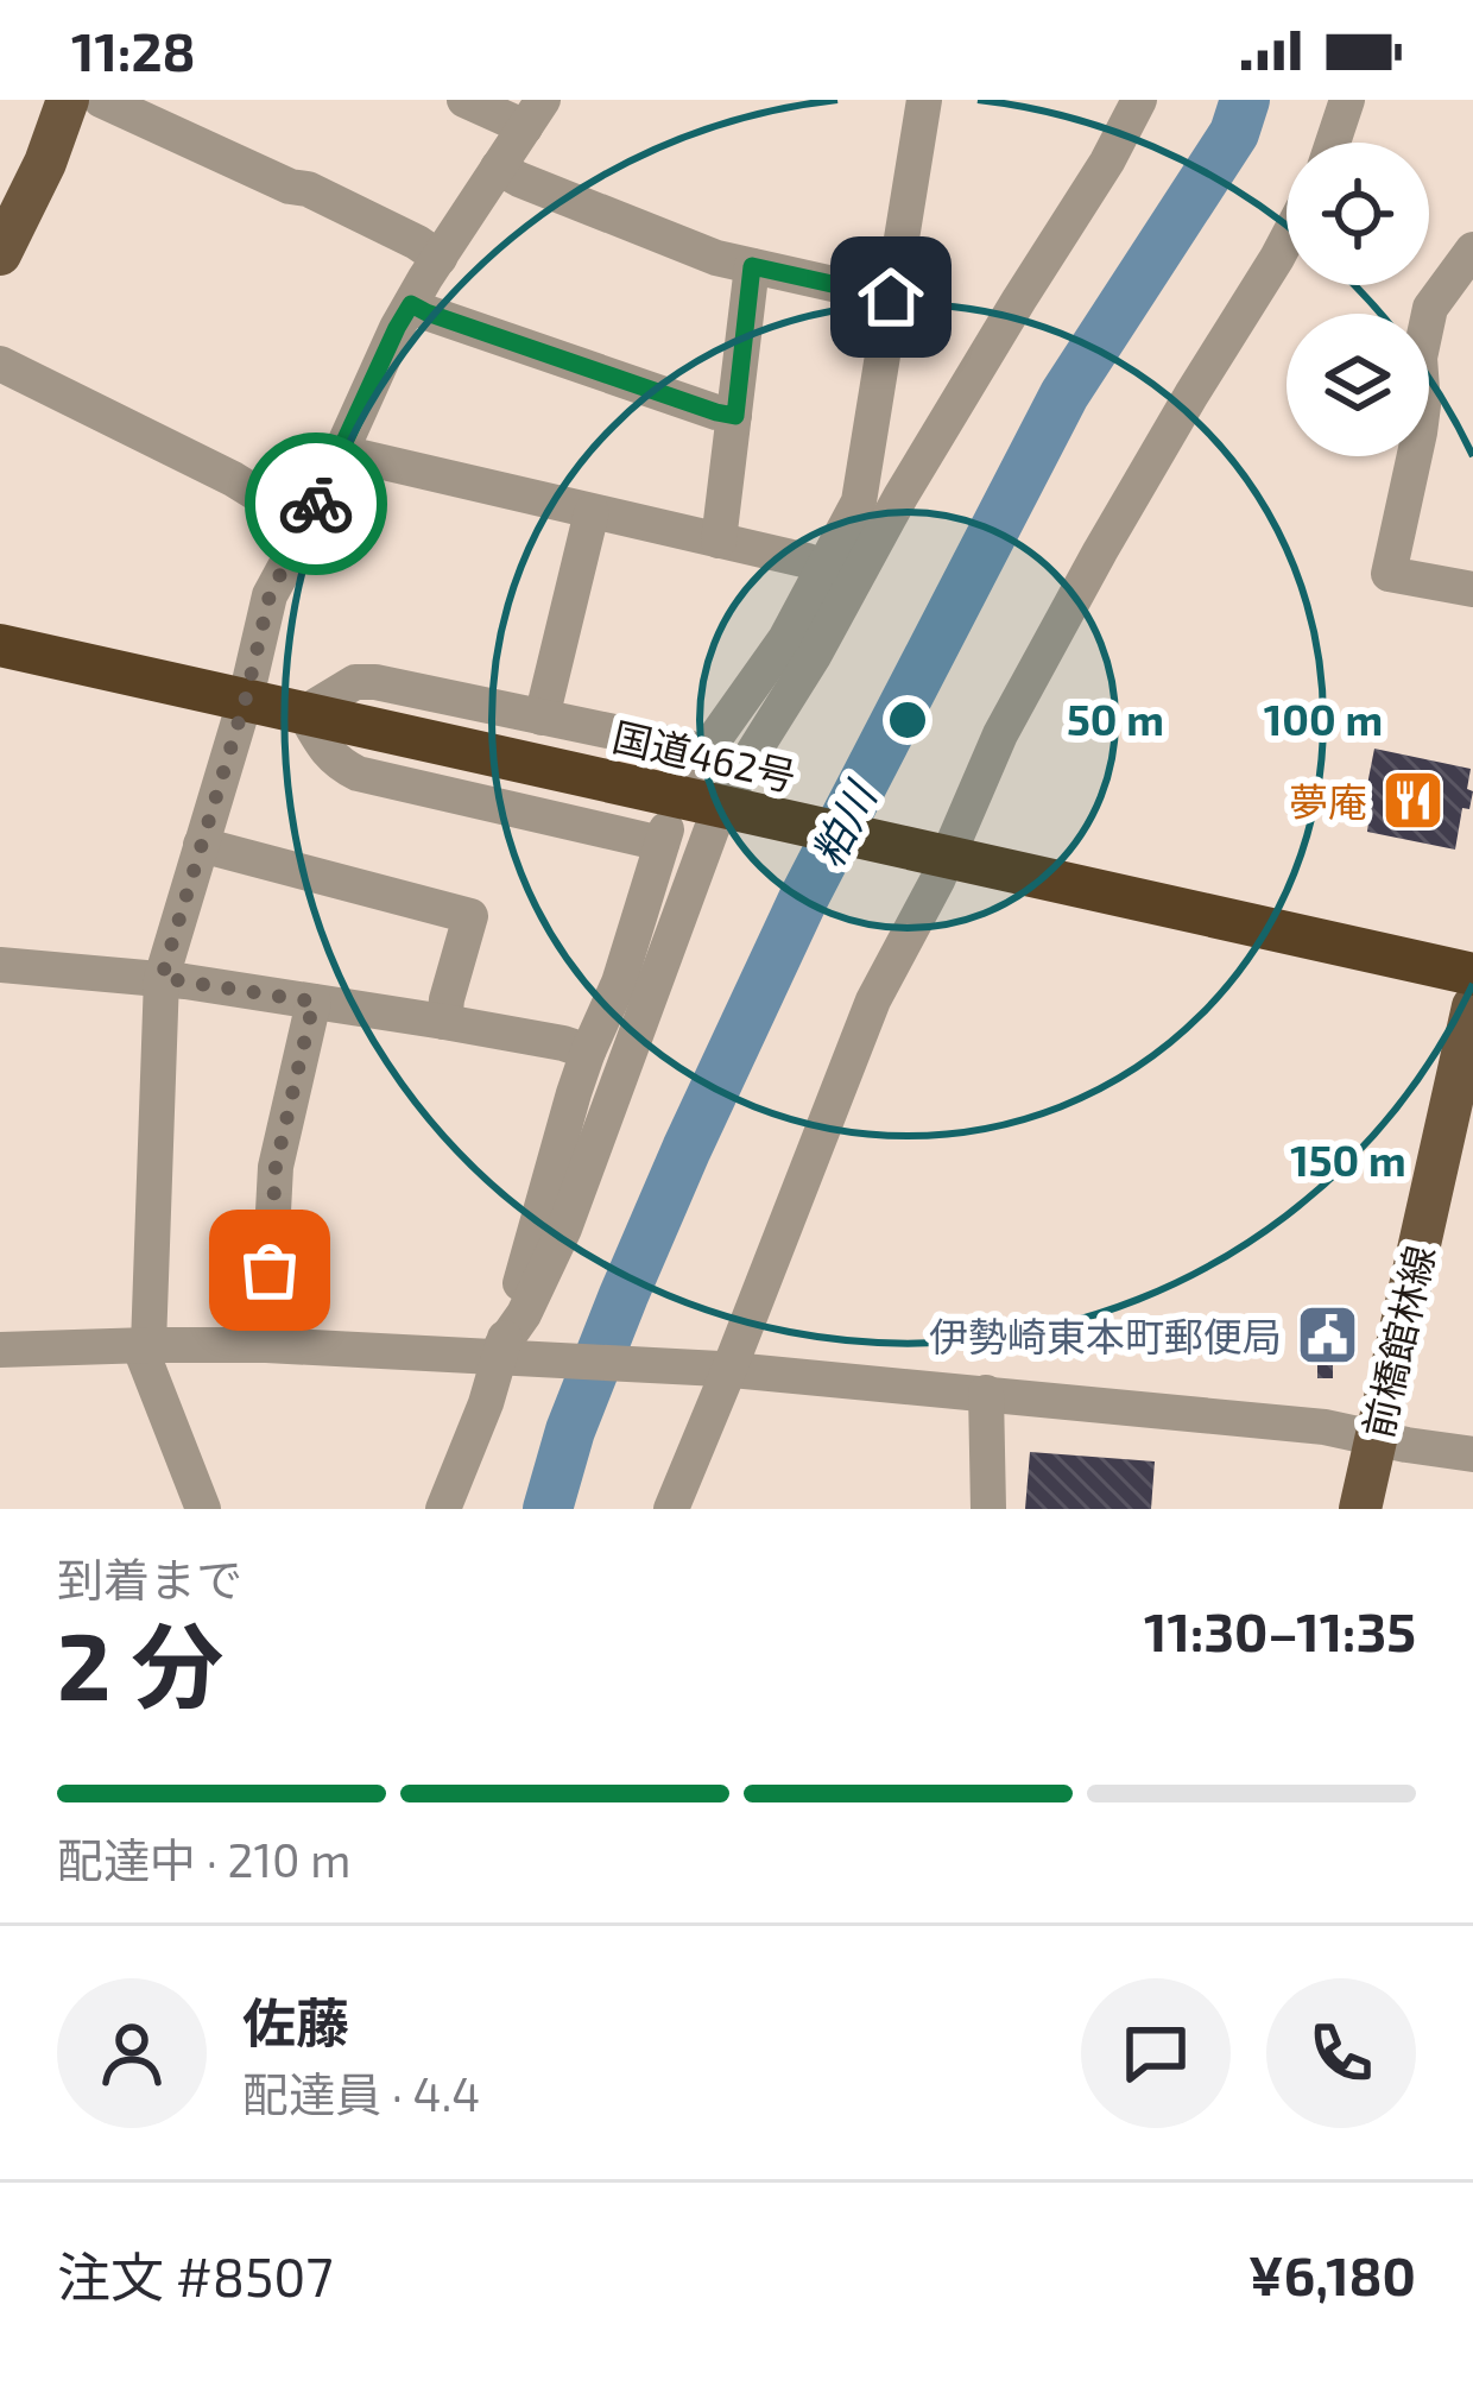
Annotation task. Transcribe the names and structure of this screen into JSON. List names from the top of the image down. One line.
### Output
{"streets":{"highway":["国道462号"],"main road":["前橋館林線"]},"water":["粕川"],"places":{"restaurant":["夢庵"],"public building":["伊勢崎東本町郵便局"]},"page":{"status":"11:28","heading":["2 分","到着まで","11:30–11:35"],"panel":["佐藤","配達員 · 4.4","注文 #8507","¥6,180"],"bar":"配達中 · 210 m"},"rings":["50 m","100 m","150 m"]}
